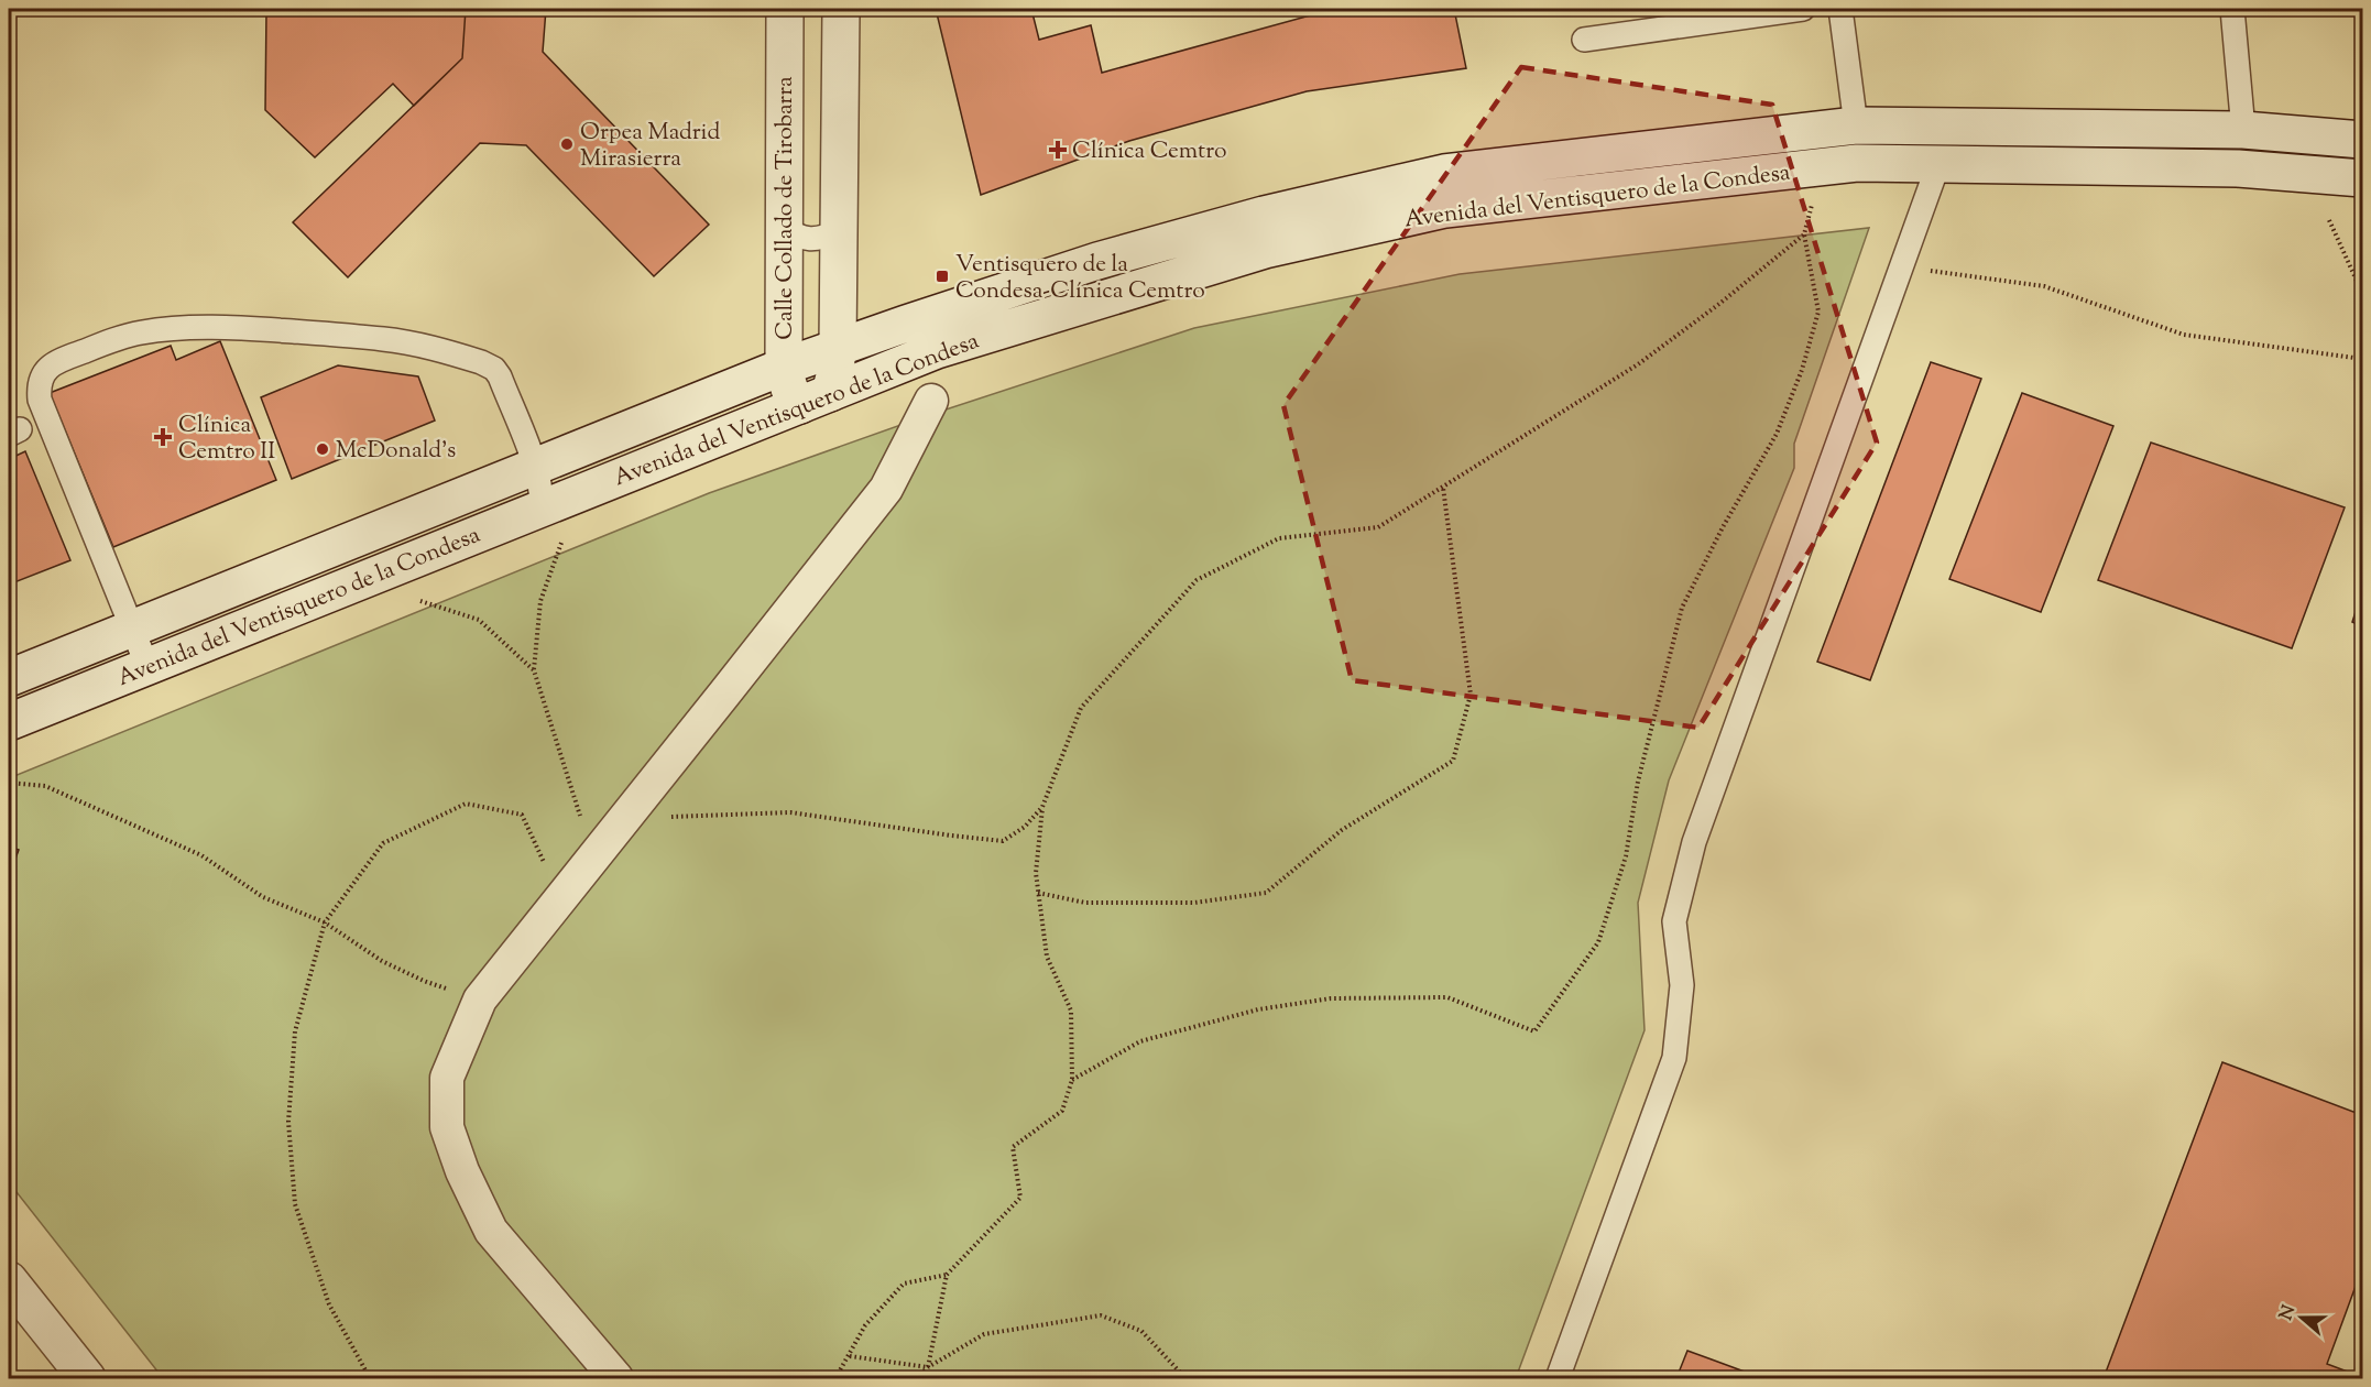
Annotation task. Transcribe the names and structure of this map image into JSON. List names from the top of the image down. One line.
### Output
{"streets":{"main road":["Avenida del Ventisquero de la Condesa","Calle Collado de Tirobarra"]},"crossings":[["Avenida del Ventisquero de la Condesa","Calle Collado de Tirobarra"]],"places":{"other":["Orpea Madrid Mirasierra","McDonald's"],"health":["Clínica Cemtro","Clínica Cemtro II"],"transit":["Ventisquero de la Condesa-Clínica Cemtro"]},"north":"left"}
